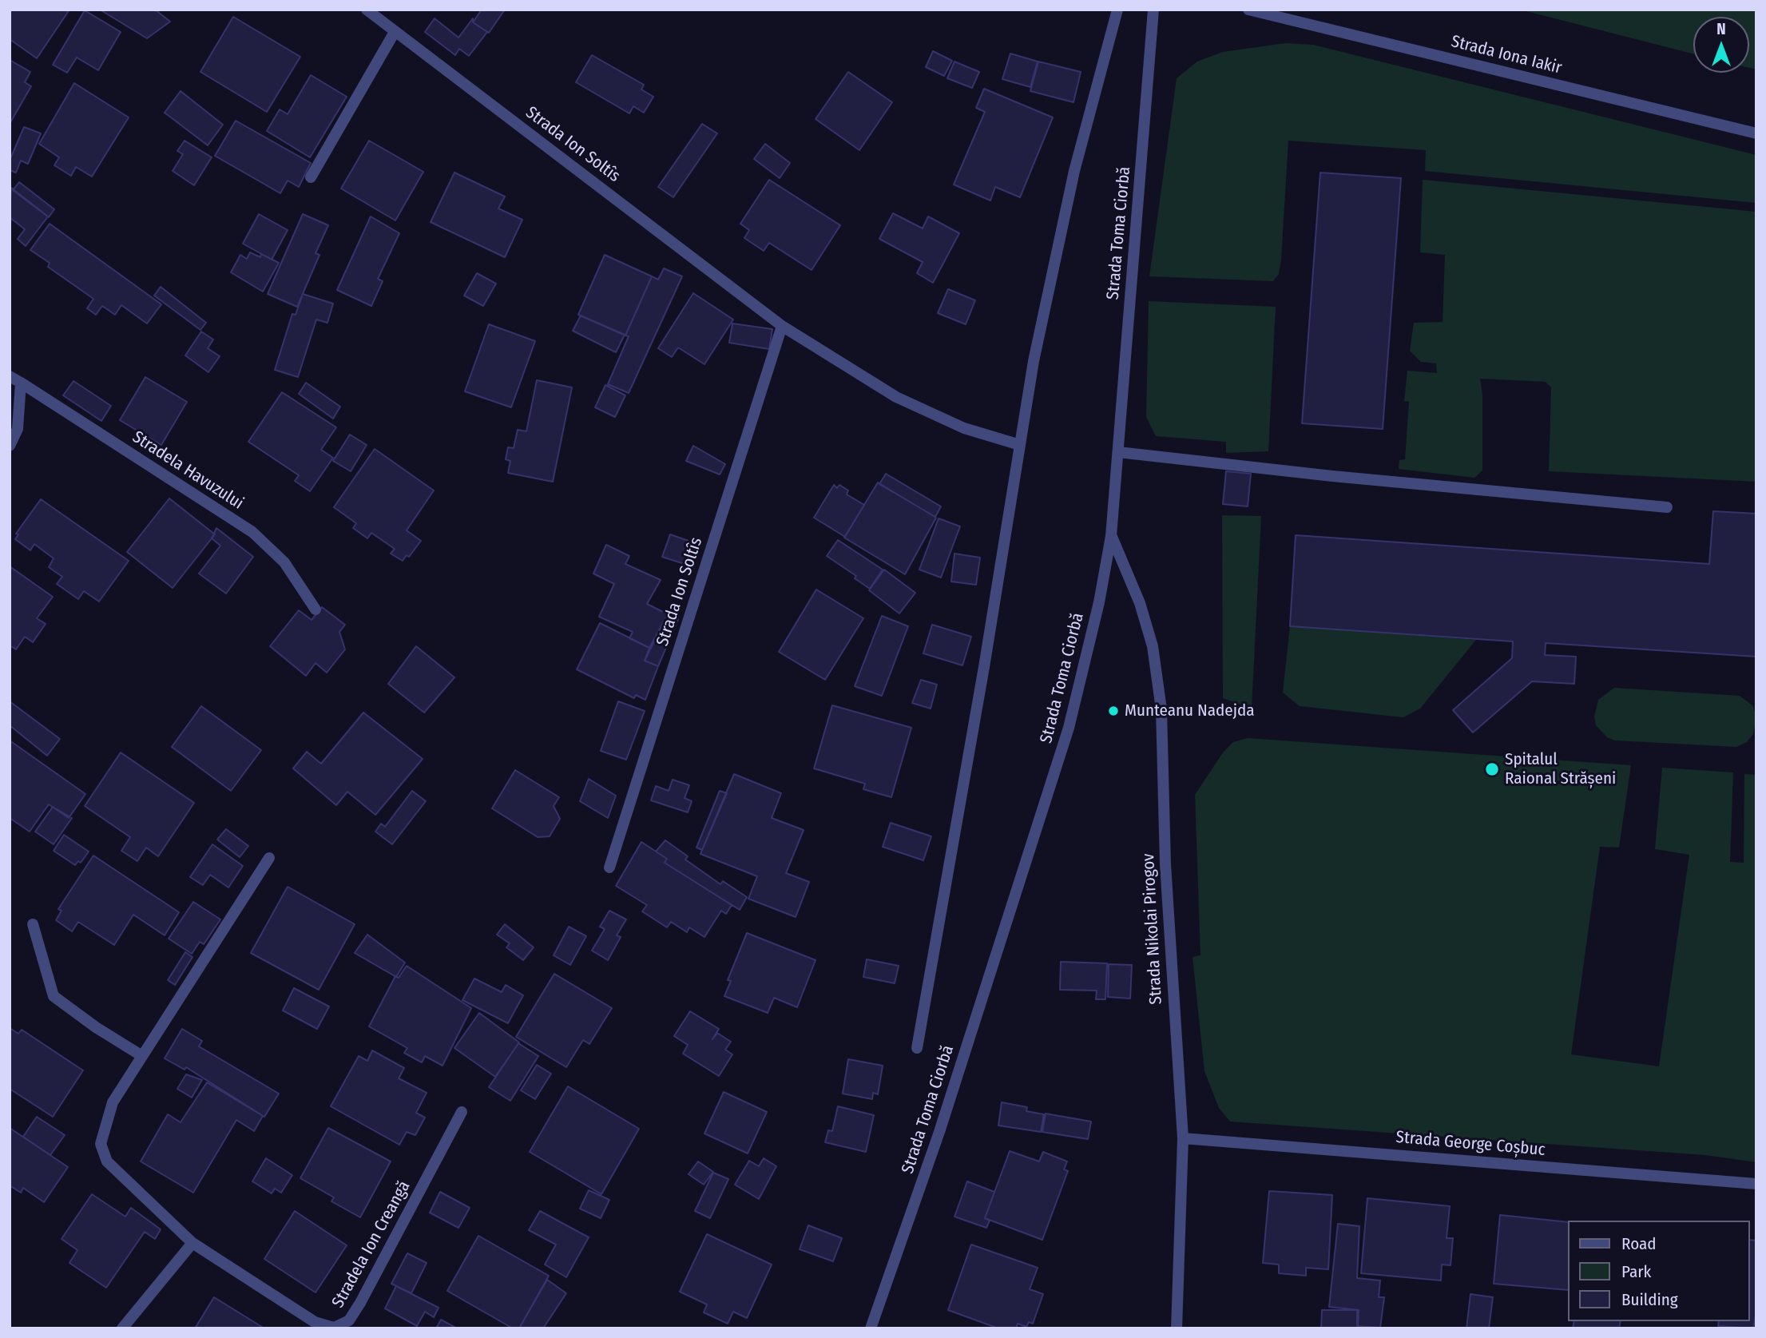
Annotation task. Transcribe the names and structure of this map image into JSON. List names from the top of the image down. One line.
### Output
{"streets":{"street":["Strada Iona Iakir","Strada Ion Soltîs","Strada Toma Ciorbă","Stradela Havuzului","Strada Nikolai Pirogov","Strada George Coșbuc","Stradela Ion Creangă"]},"crossings":[["Strada Ion Soltîs","Strada Toma Ciorbă"],["Strada Toma Ciorbă","Strada Nikolai Pirogov"],["Strada Nikolai Pirogov","Strada George Coșbuc"]],"places":["Munteanu Nadejda","Spitalul Raional Strășeni"],"legend":["Road","Park","Building"],"north":"top"}
